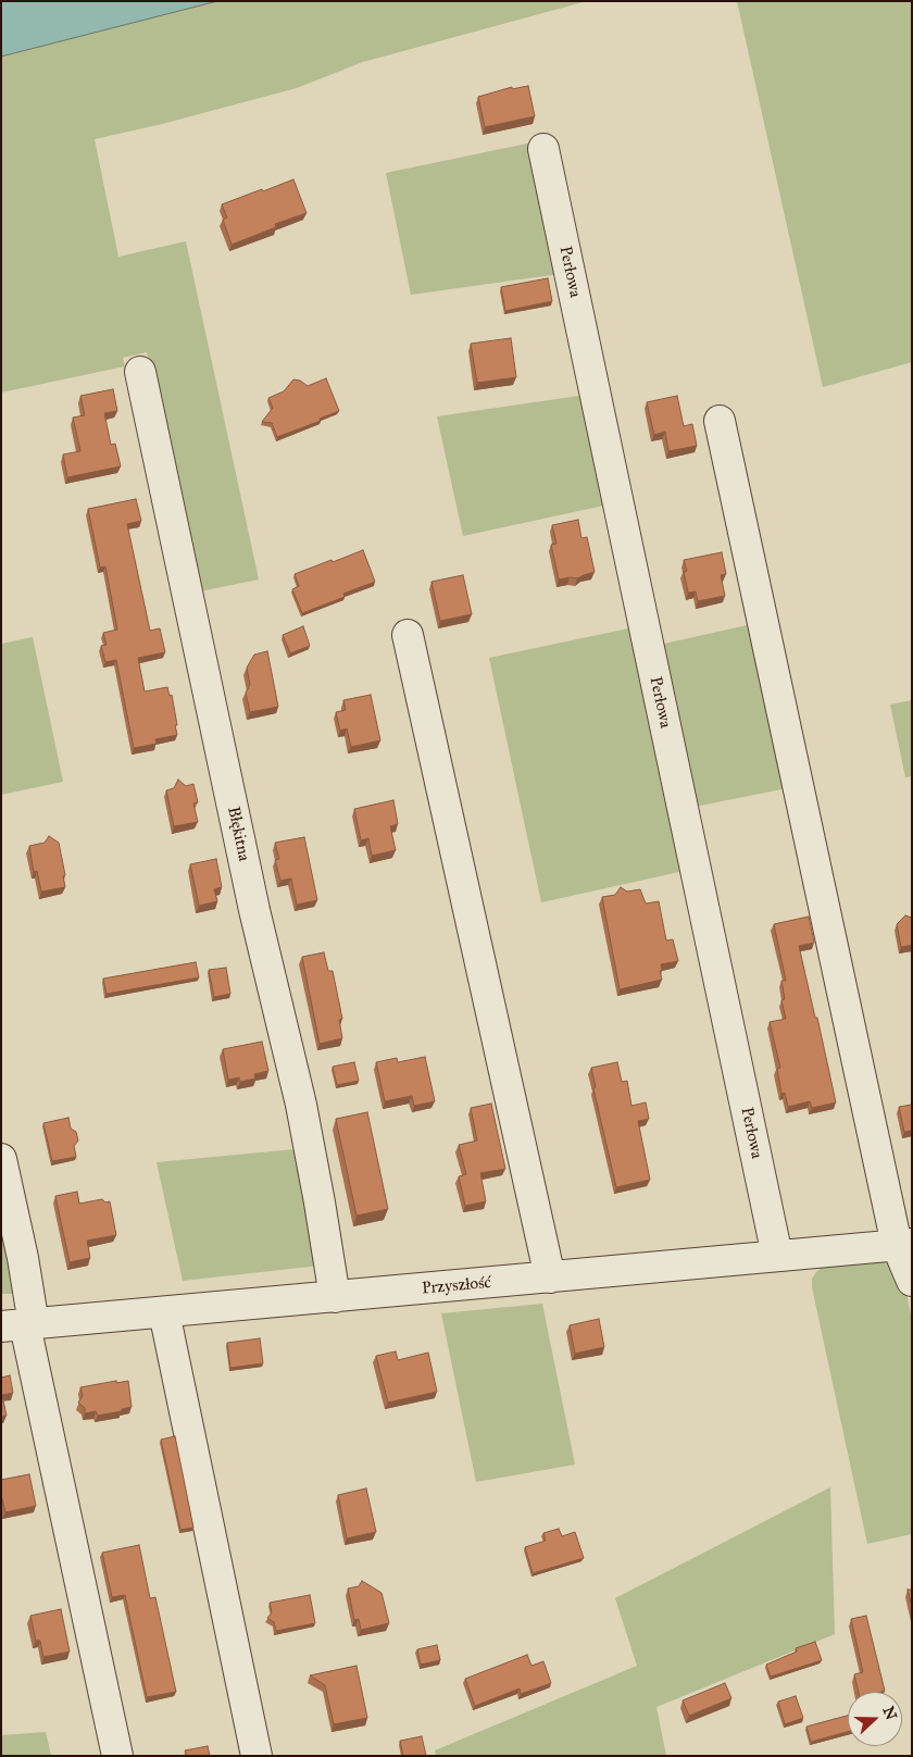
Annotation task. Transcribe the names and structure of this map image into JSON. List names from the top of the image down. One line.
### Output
{"streets":{"street":["Perłowa","Błękitna","Przyszłość"]},"crossings":[["Perłowa","Przyszłość"],["Błękitna","Przyszłość"]],"north":"right"}
